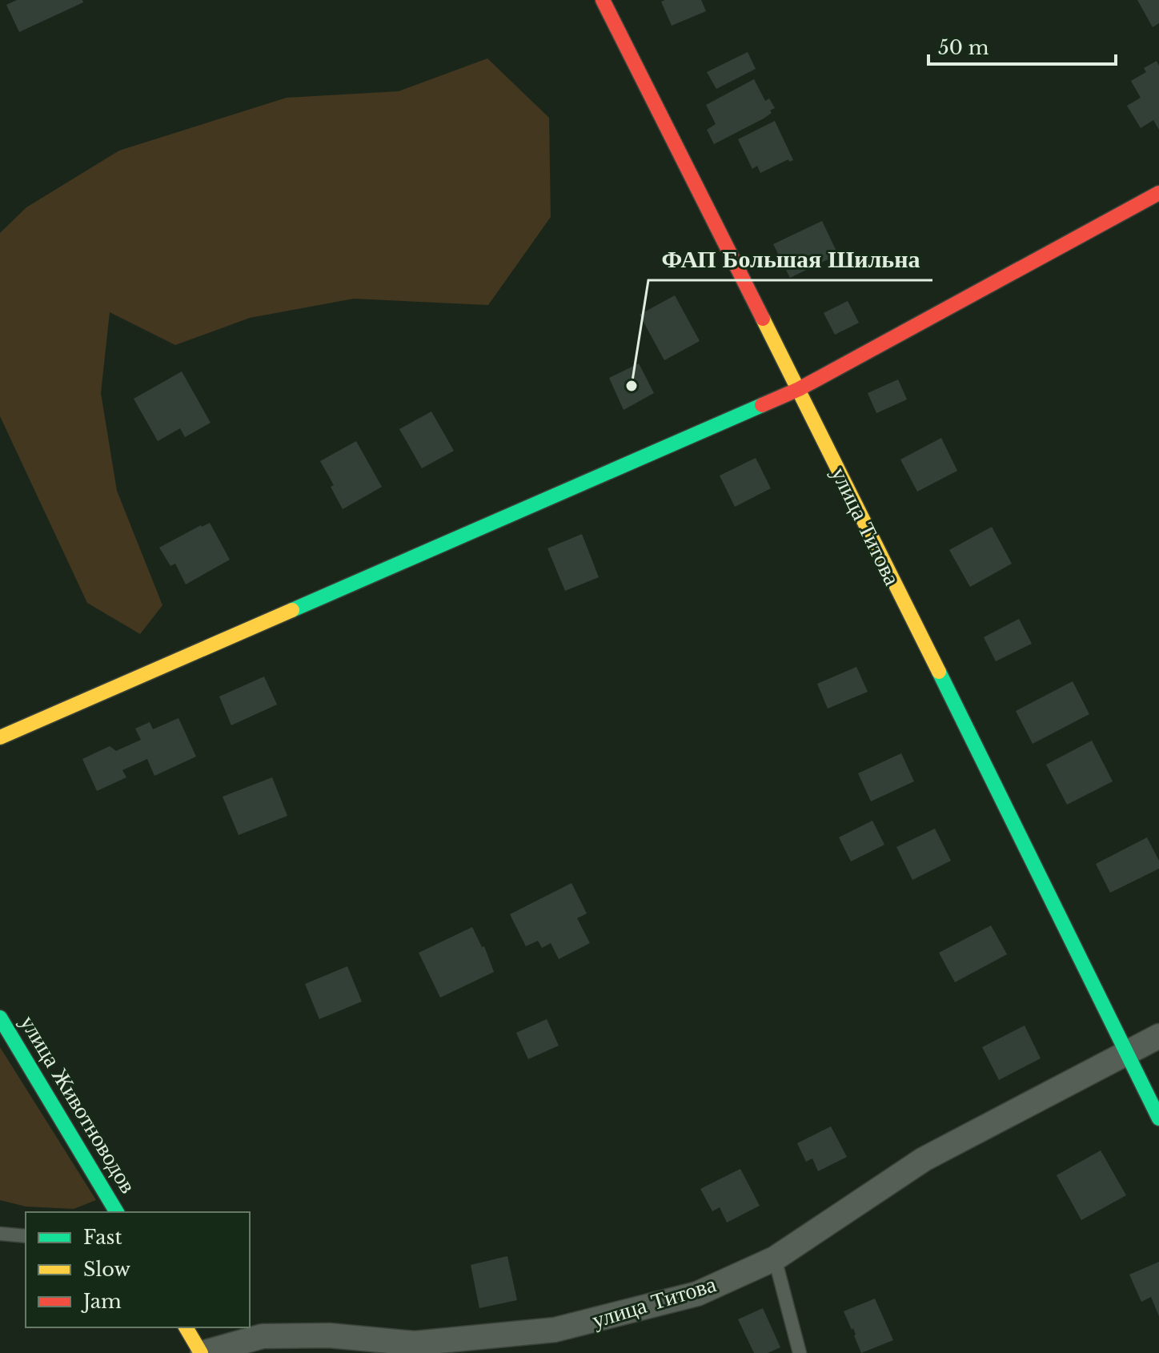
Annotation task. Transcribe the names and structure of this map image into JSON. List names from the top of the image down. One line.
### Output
{"streets":{"street":["улица Титова","улица Животноводов"]},"places":["ФАП Большая Шильна"],"legend":["Fast","Slow","Jam"],"scale_bar":"50 m"}
